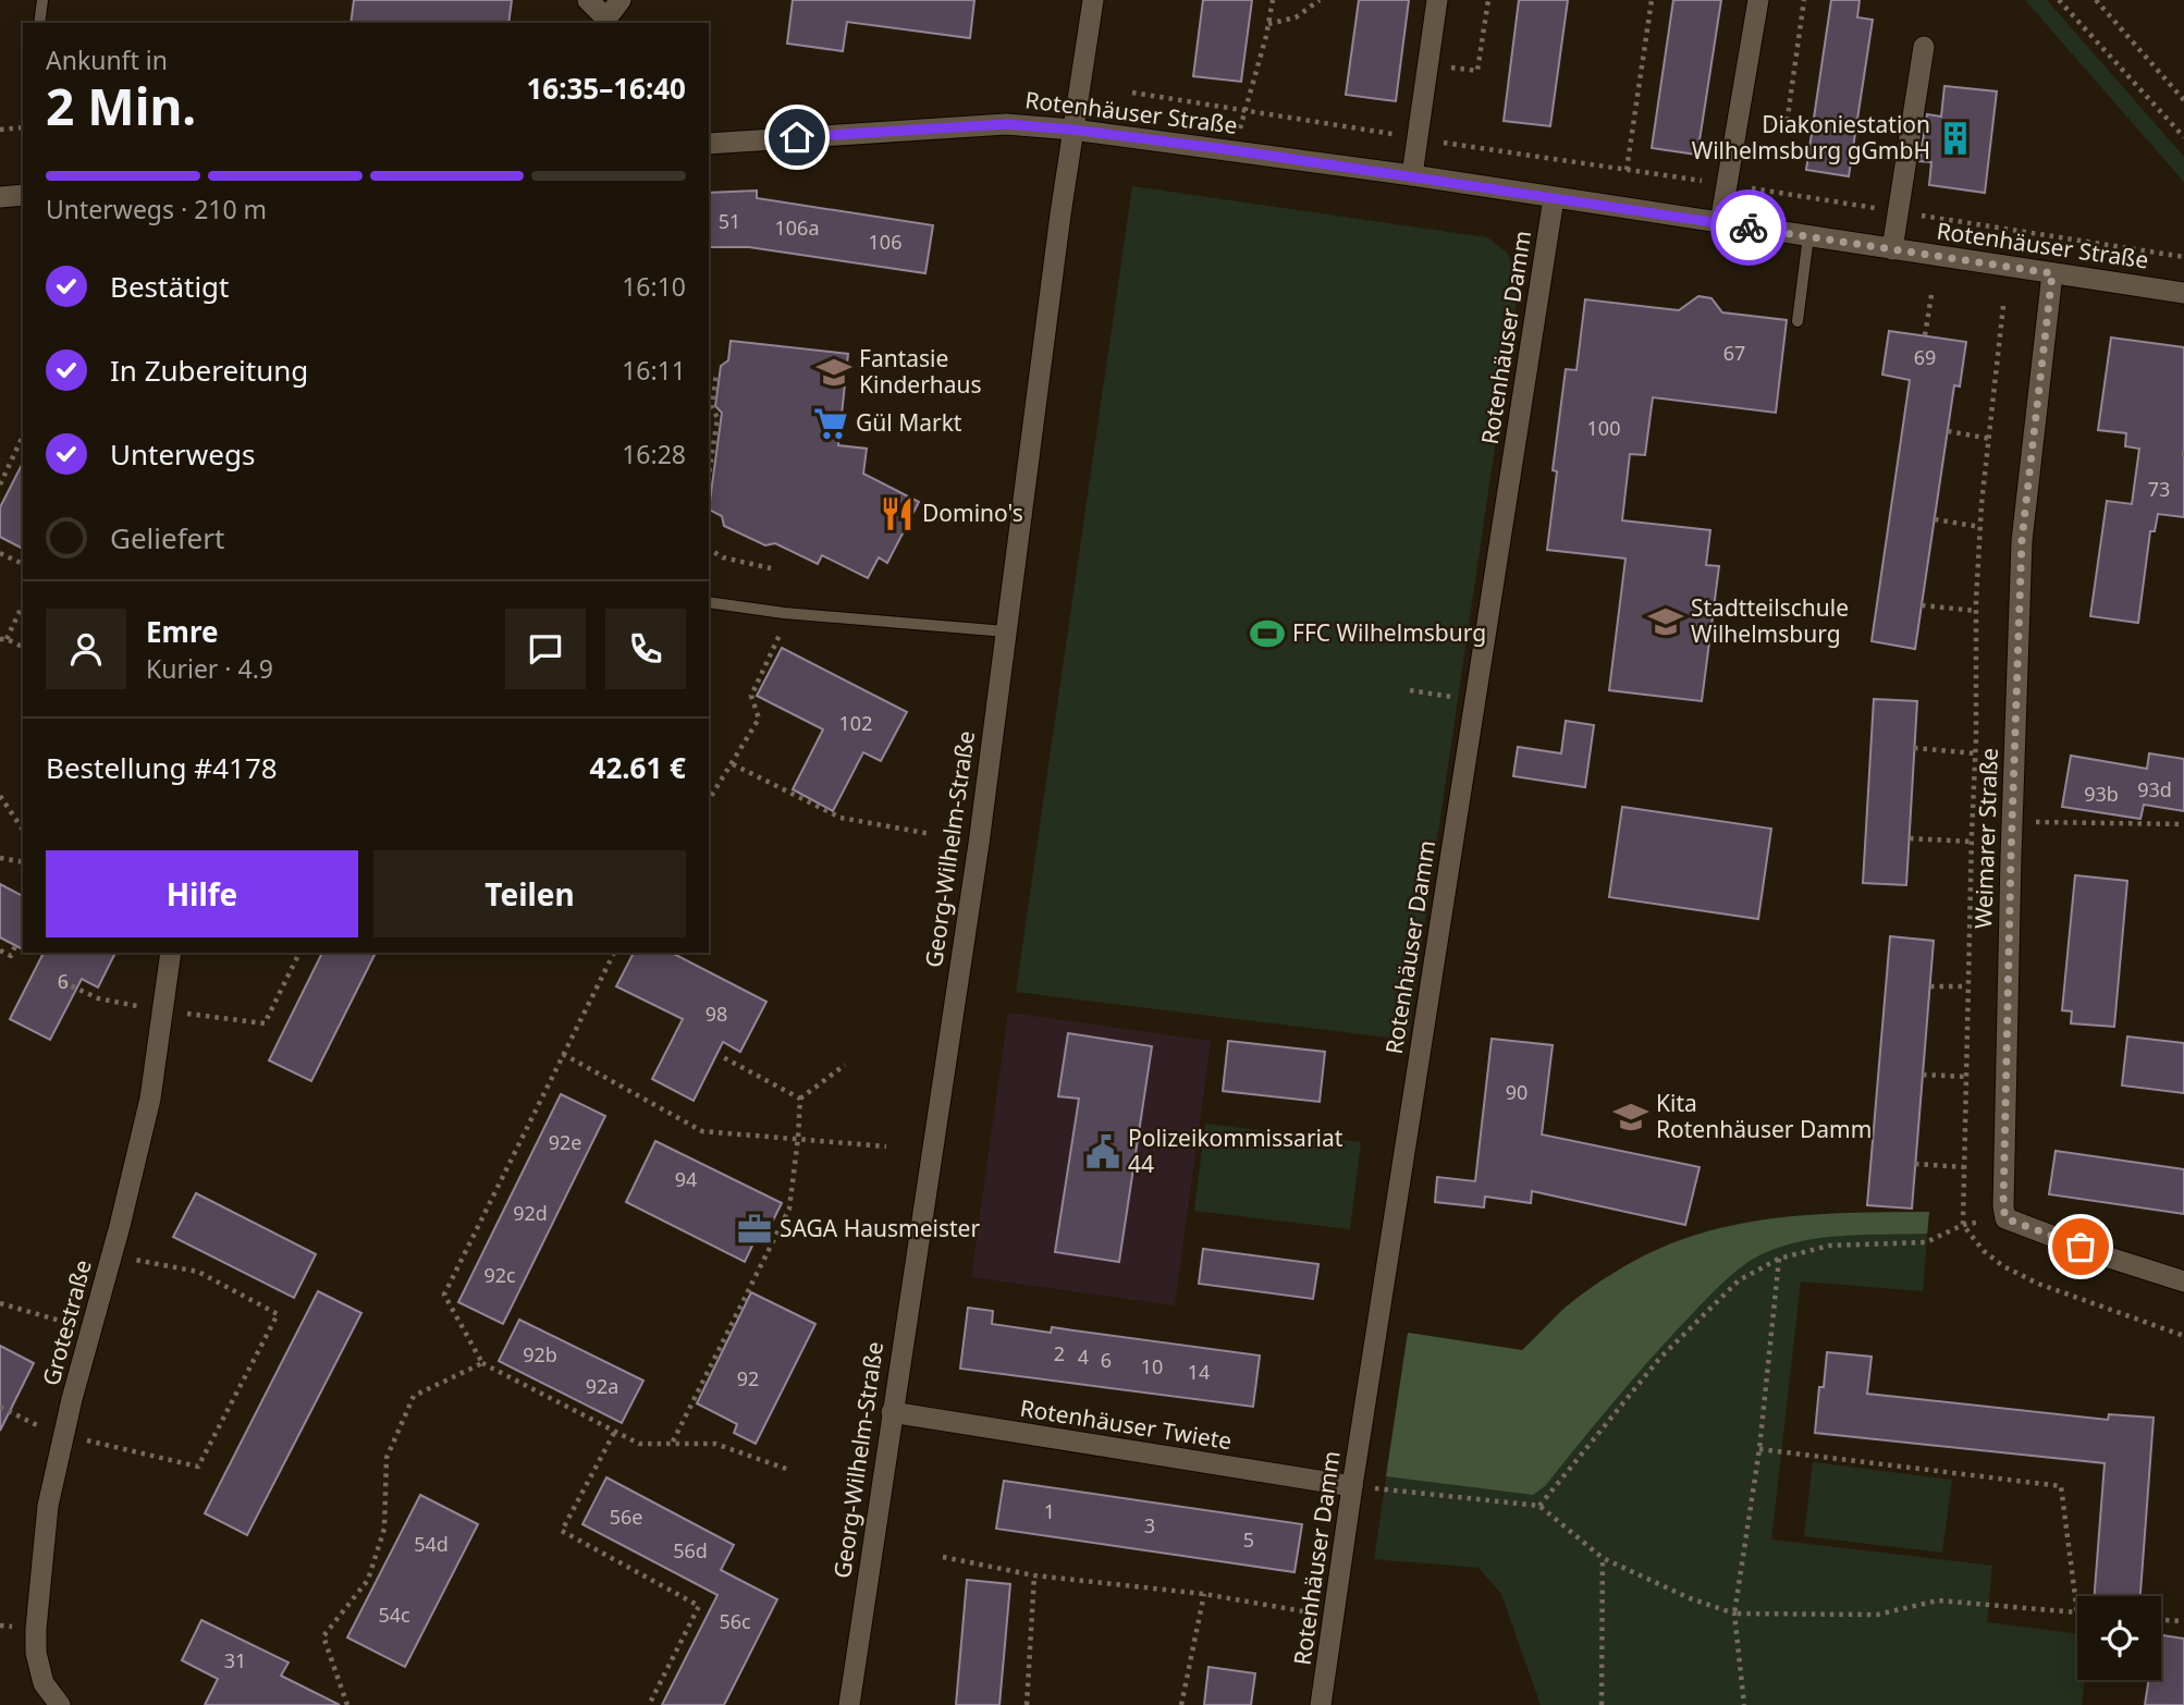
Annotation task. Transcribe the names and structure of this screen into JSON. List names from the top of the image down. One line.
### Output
{"streets":{"street":["Rotenhäuser Straße","Rotenhäuser Damm","Weimarer Straße","Georg-Wilhelm-Straße","Grotestraße","Rotenhäuser Twiete"]},"crossings":[["Rotenhäuser Straße","Rotenhäuser Damm"],["Rotenhäuser Straße","Weimarer Straße"],["Rotenhäuser Straße","Georg-Wilhelm-Straße"],["Rotenhäuser Damm","Rotenhäuser Twiete"],["Georg-Wilhelm-Straße","Rotenhäuser Twiete"]],"places":{"building":["Diakoniestation Wilhelmsburg gGmbH"],"school or university":["Fantasie Kinderhaus","Stadtteilschule Wilhelmsburg","Kita Rotenhäuser Damm"],"supermarket":["Gül Markt"],"restaurant":["Domino's"],"sports":["FFC Wilhelmsburg"],"public building":["Polizeikommissariat 44"],"office":["SAGA Hausmeister"]},"house_numbers":["51","106a","106","67","69","100","73","102","93d","93b","6","98","90","92e","94","92d","92c","2","92b","4","6","10","14","92","92a","1","56e","3","5","54d","56d","54c","56c","31"],"page":{"heading":["2 Min.","Ankunft in","16:35–16:40"],"panel":["Emre","Kurier · 4.9","Bestellung #4178","42.61 €"],"bar":"Unterwegs · 210 m","list":[["Bestätigt","16:10"],["In Zubereitung","16:11"],["Unterwegs","16:28"],"Geliefert"],"buttons":["Hilfe","Teilen"]}}
